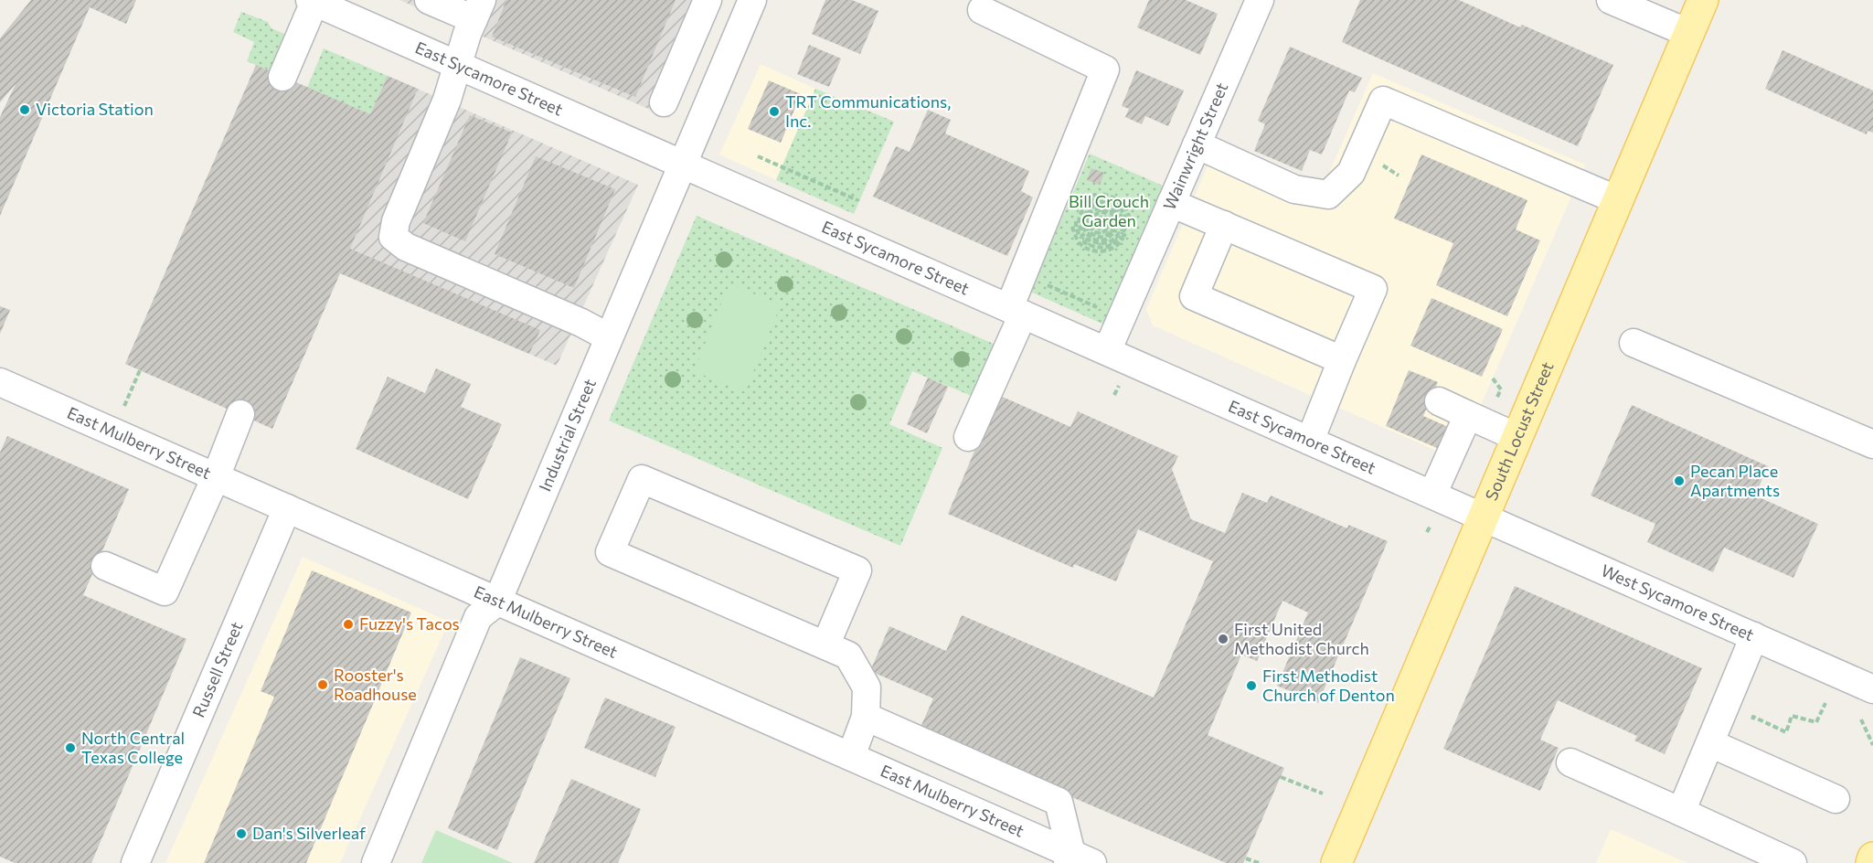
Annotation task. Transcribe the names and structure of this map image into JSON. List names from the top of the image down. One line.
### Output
{"streets":{"main road":["South Locust Street"],"street":["East Sycamore Street","Wainwright Street","Industrial Street","East Mulberry Street","West Sycamore Street","Russell Street"]},"crossings":[["East Sycamore Street","Wainwright Street"],["East Sycamore Street","South Locust Street"],["East Sycamore Street","Industrial Street"],["East Sycamore Street","West Sycamore Street"],["South Locust Street","West Sycamore Street"],["Industrial Street","East Mulberry Street"],["East Mulberry Street","Russell Street"]],"parks":["Bill Crouch Garden"],"places":["Victoria Station","TRT Communications, Inc.","Pecan Place Apartments","Fuzzy's Tacos","First United Methodist Church","Rooster's Roadhouse","First Methodist Church of Denton","North Central Texas College","Dan's Silverleaf"]}
